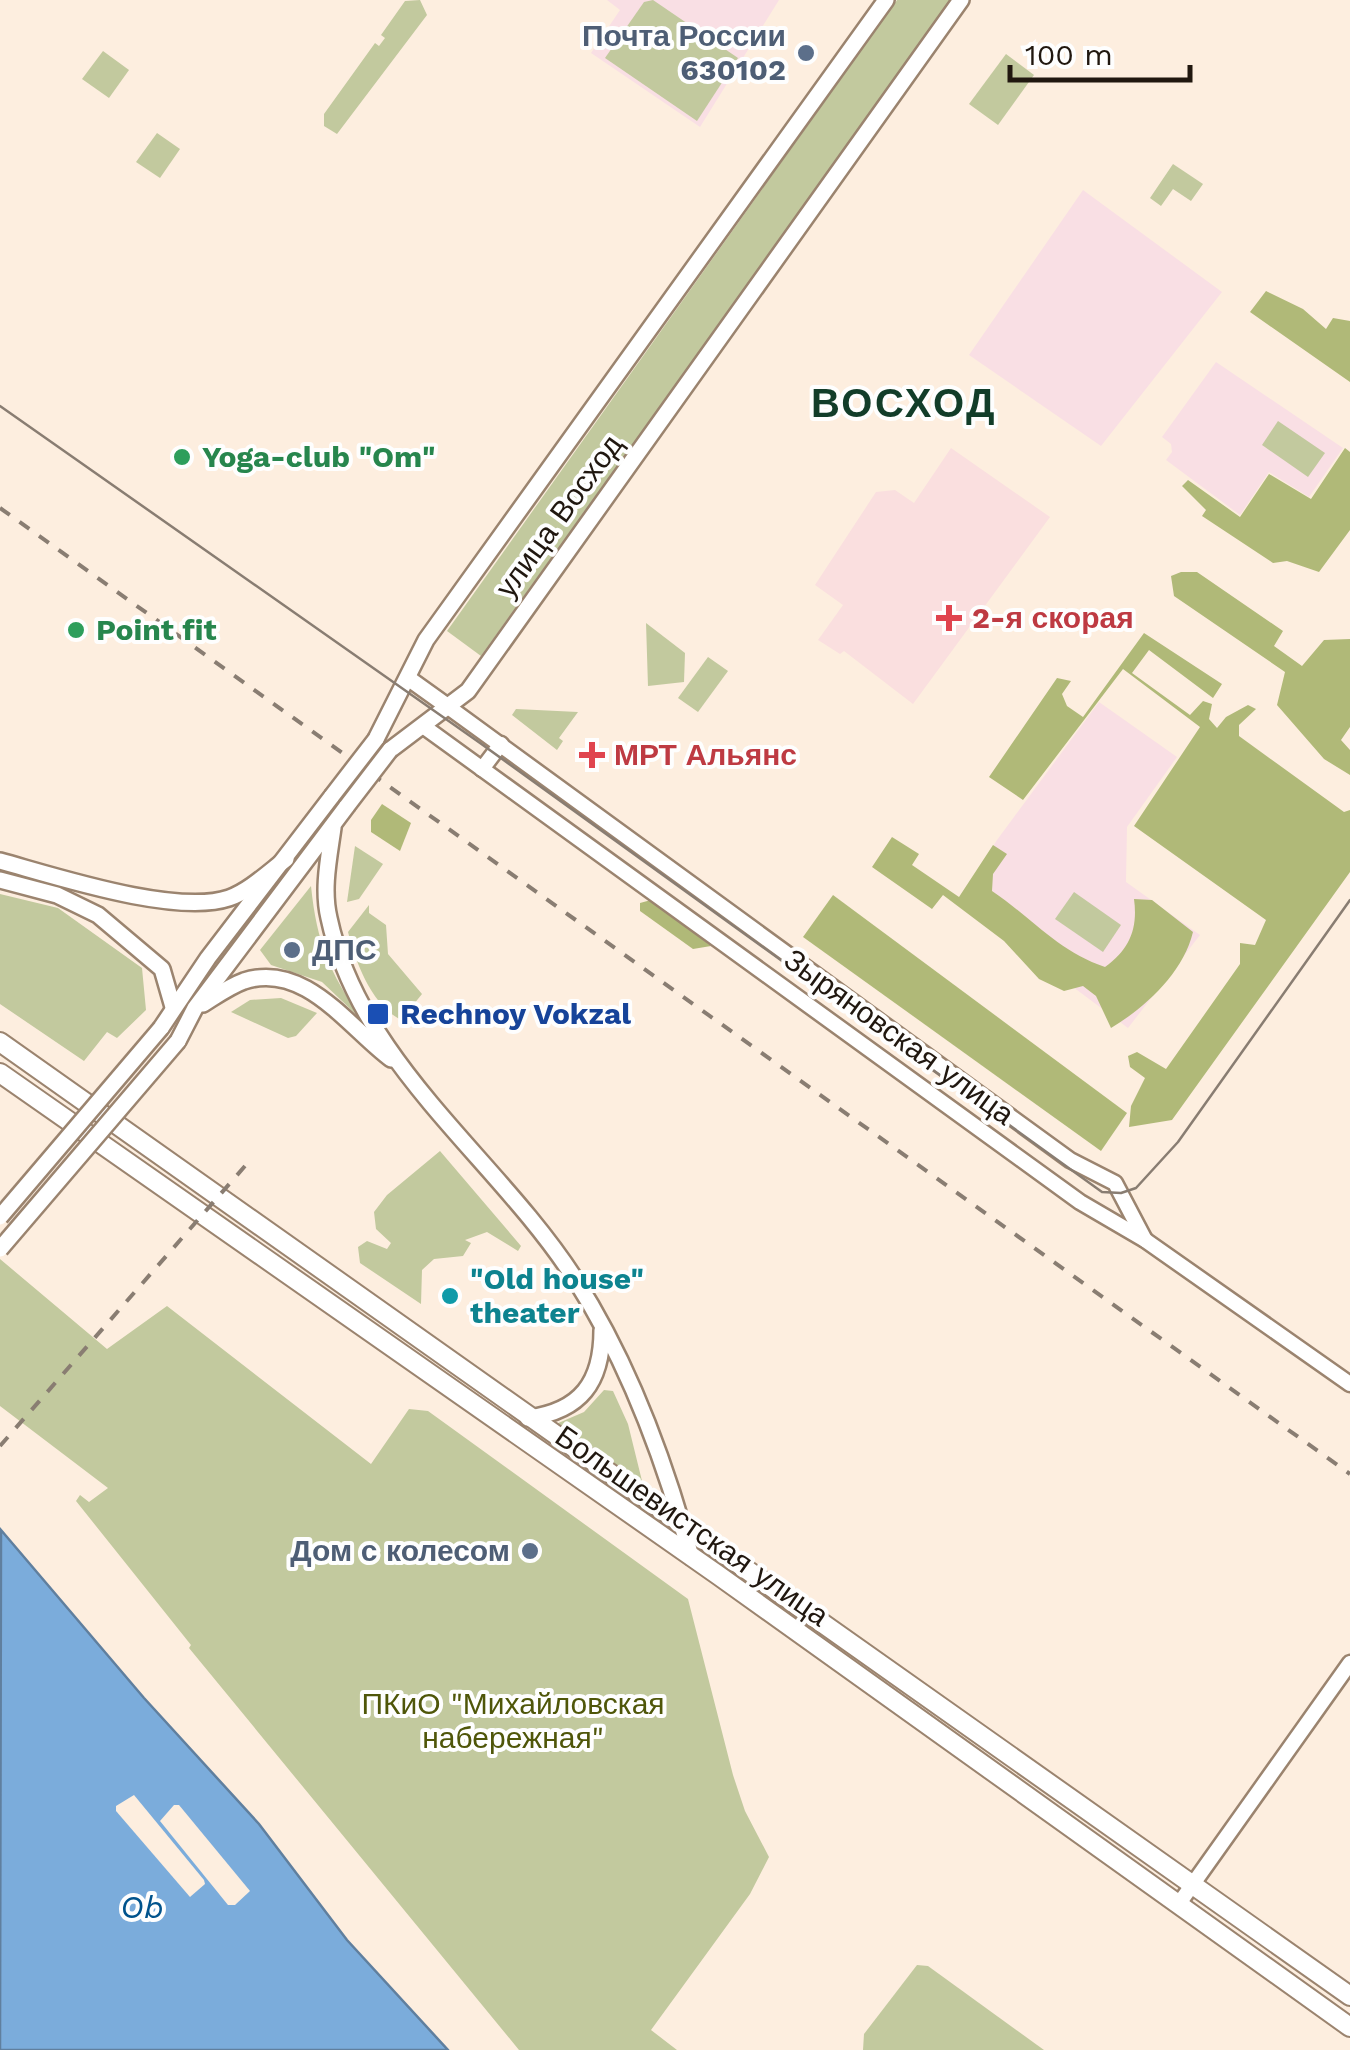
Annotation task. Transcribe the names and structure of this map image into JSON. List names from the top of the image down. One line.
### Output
{"streets":{"highway":["Большевистская улица"],"main road":["улица Восход","Зыряновская улица"]},"crossings":[["улица Восход","Зыряновская улица"]],"districts":["ВОСХОД"],"water":["Ob"],"parks":["ПКиО \"Михайловская набережная\""],"places":{"other":["Почта России 630102","Yoga-club \"Om\"","Point fit","ДПС","\"Old house\" theater","Дом с колесом"],"health":["2-я скорая","МРТ Альянс"],"transit":["Rechnoy Vokzal"]},"scale_bar":"100 m"}
